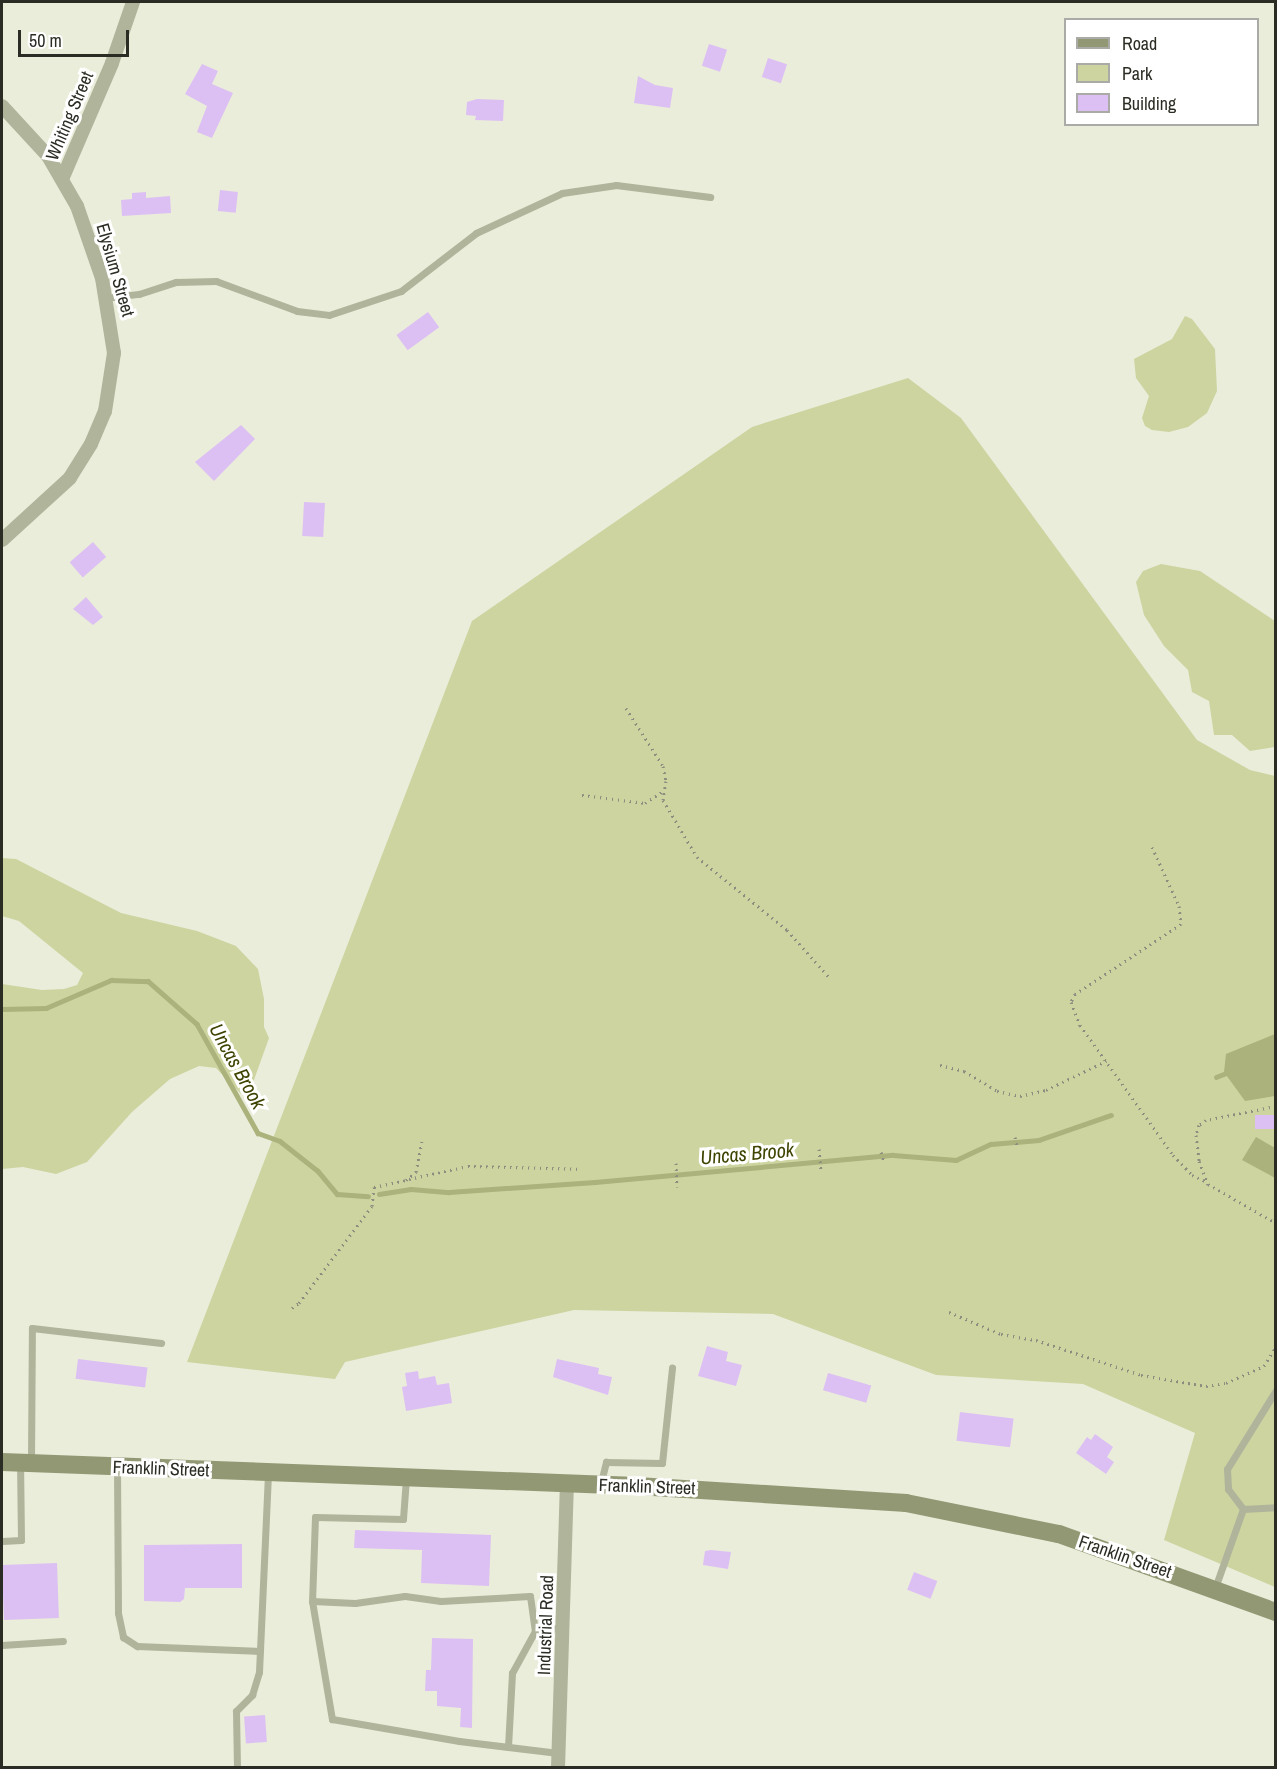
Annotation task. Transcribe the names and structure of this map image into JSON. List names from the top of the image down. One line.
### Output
{"streets":{"main road":["Franklin Street"],"street":["Whiting Street","Elysium Street","Industrial Road"]},"crossings":[["Whiting Street","Elysium Street"],["Franklin Street","Industrial Road"]],"water":["Uncas Brook"],"legend":["Road","Park","Building"],"scale_bar":"50 m"}
